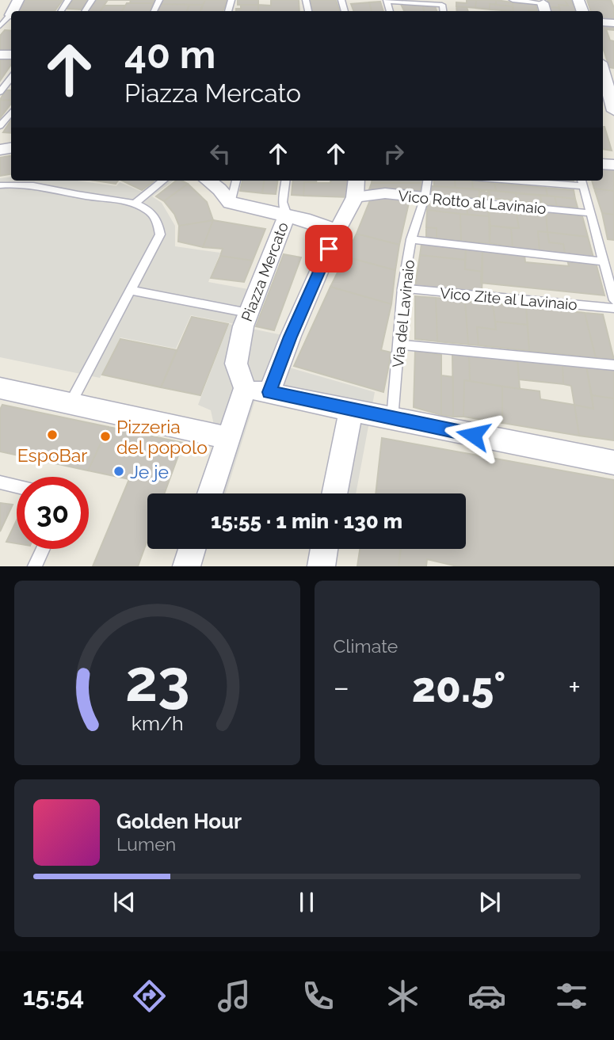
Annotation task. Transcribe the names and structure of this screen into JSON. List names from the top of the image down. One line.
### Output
{"streets":{"street":["Vico Rotto al Lavinaio","Piazza Mercato"],"lane":["Vico Zite al Lavinaio","Via del Lavinaio"]},"crossings":[["Vico Rotto al Lavinaio","Via del Lavinaio"],["Vico Zite al Lavinaio","Via del Lavinaio"]],"places":["EspoBar","Pizzeria del popolo","Je je"],"page":{"turn":["40 m","Piazza Mercato"],"limit":"30","trip":"15:55 · 1 min · 130 m","tile":"Climate","heat":["−","20.5°","+"],"song":["Golden Hour","Lumen"],"tabs":"15:54","gauge":["23","km/h"]}}
